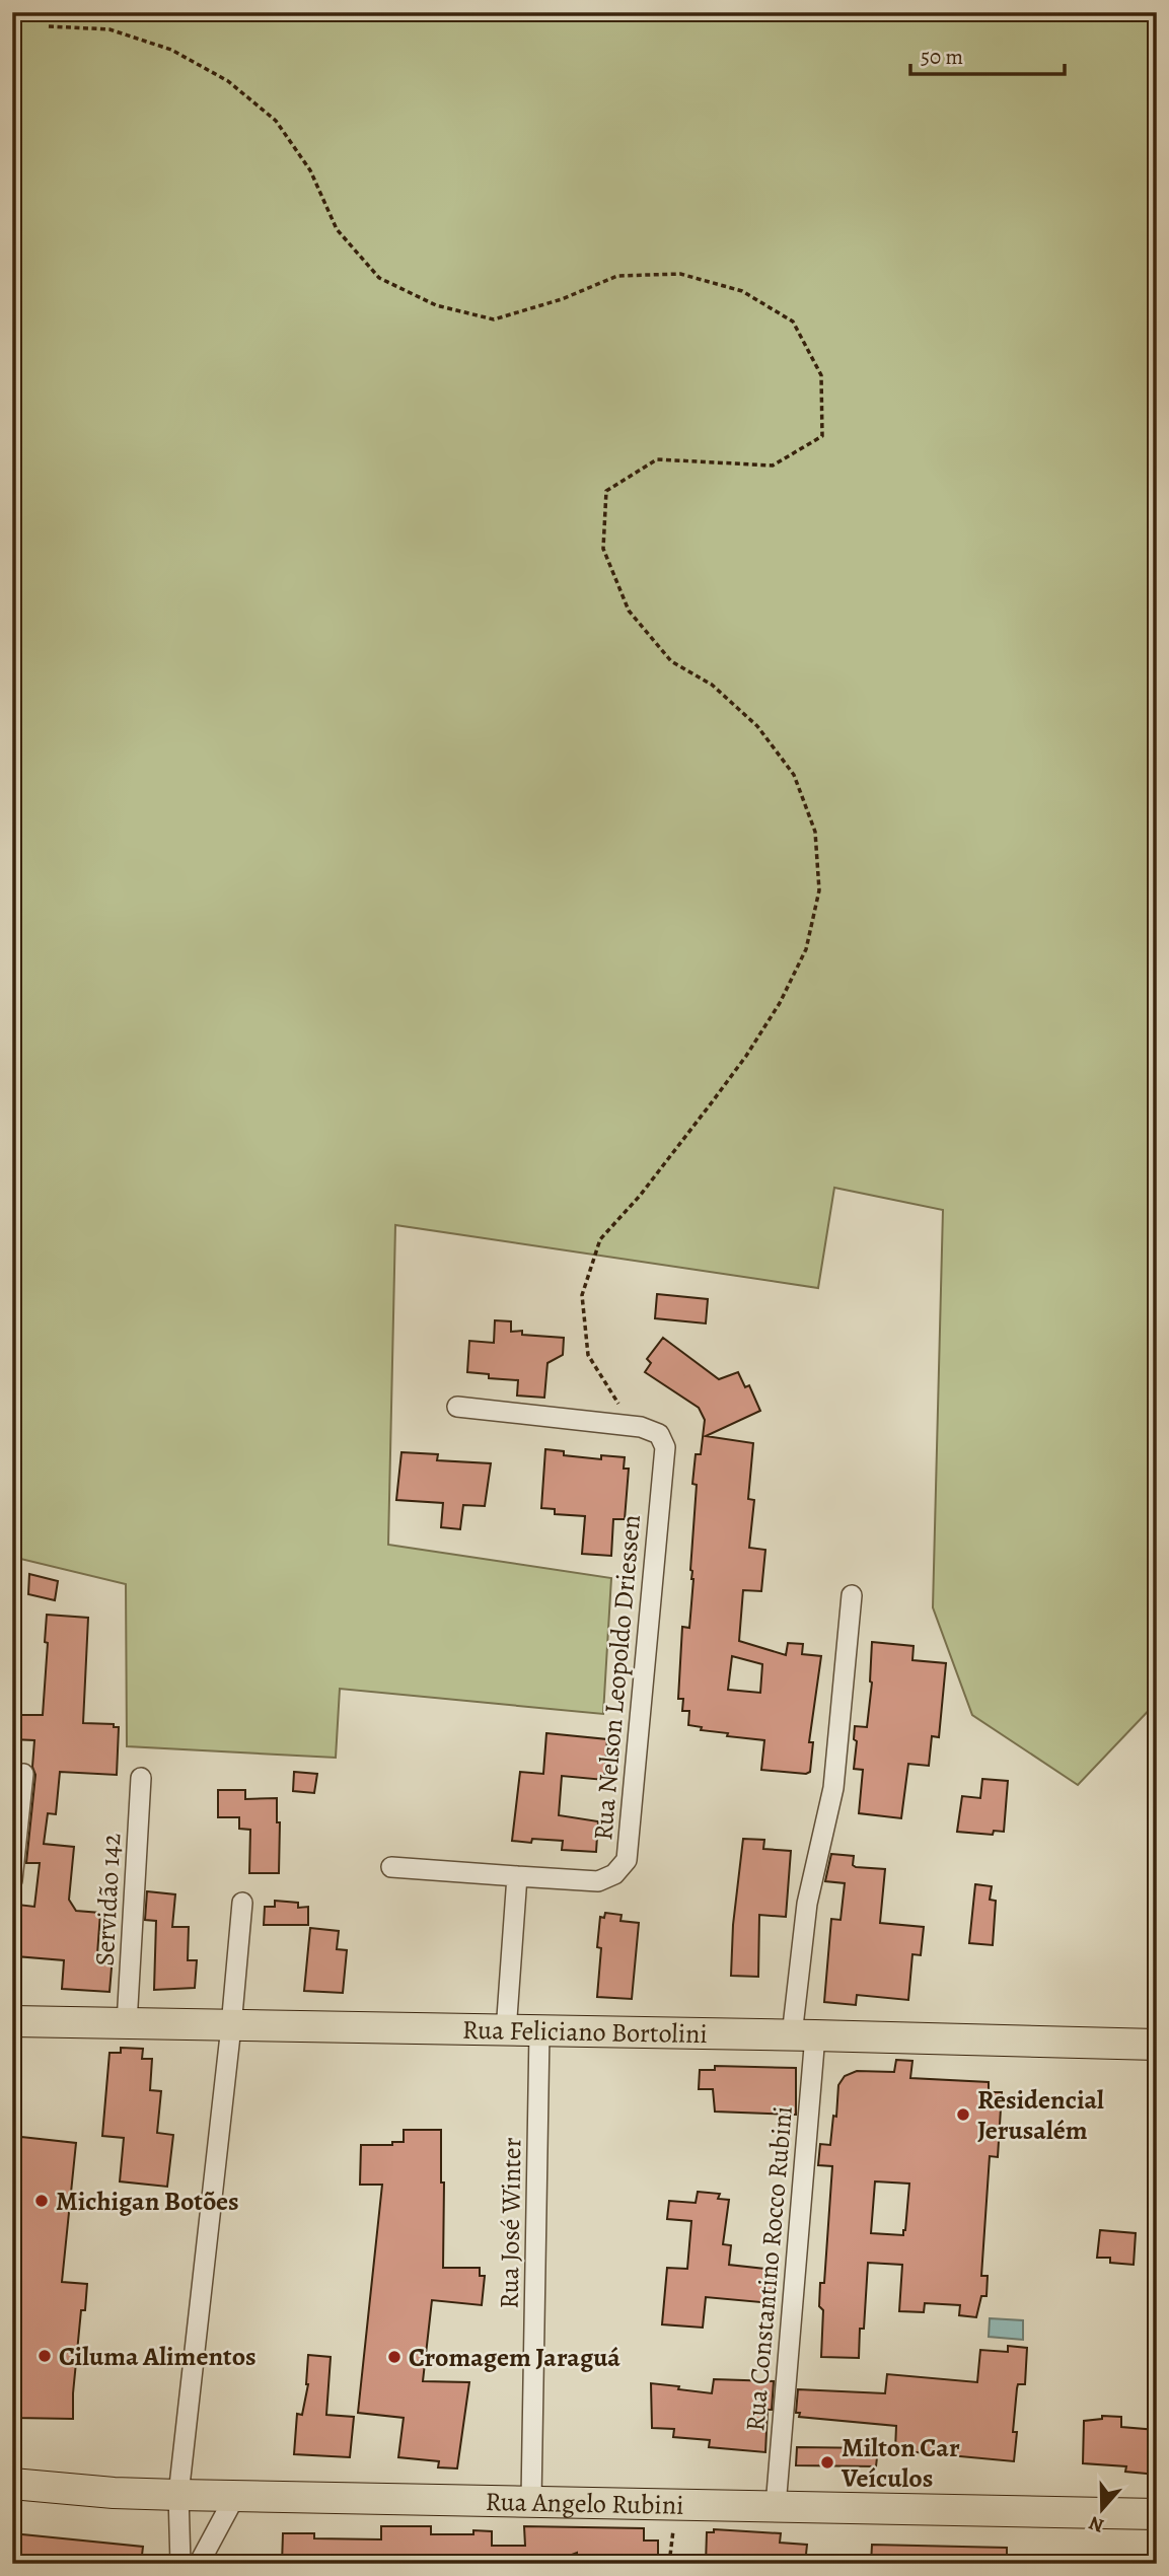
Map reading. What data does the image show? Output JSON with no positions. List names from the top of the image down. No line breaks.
{"streets":{"main road":["Rua Feliciano Bortolini","Rua Angelo Rubini"],"street":["Rua Nelson Leopoldo Driessen","Servidão 142","Rua José Winter","Rua Constantino Rocco Rubini"]},"crossings":[["Servidão 142","Rua Feliciano Bortolini"],["Rua Feliciano Bortolini","Rua José Winter"],["Rua Feliciano Bortolini","Rua Constantino Rocco Rubini"],["Rua José Winter","Rua Angelo Rubini"],["Rua Constantino Rocco Rubini","Rua Angelo Rubini"]],"places":["Residencial Jerusalém","Michigan Botões","Ciluma Alimentos","Cromagem Jaraguá","Milton Car Veículos"],"scale_bar":"50 m","north":"bottom"}
